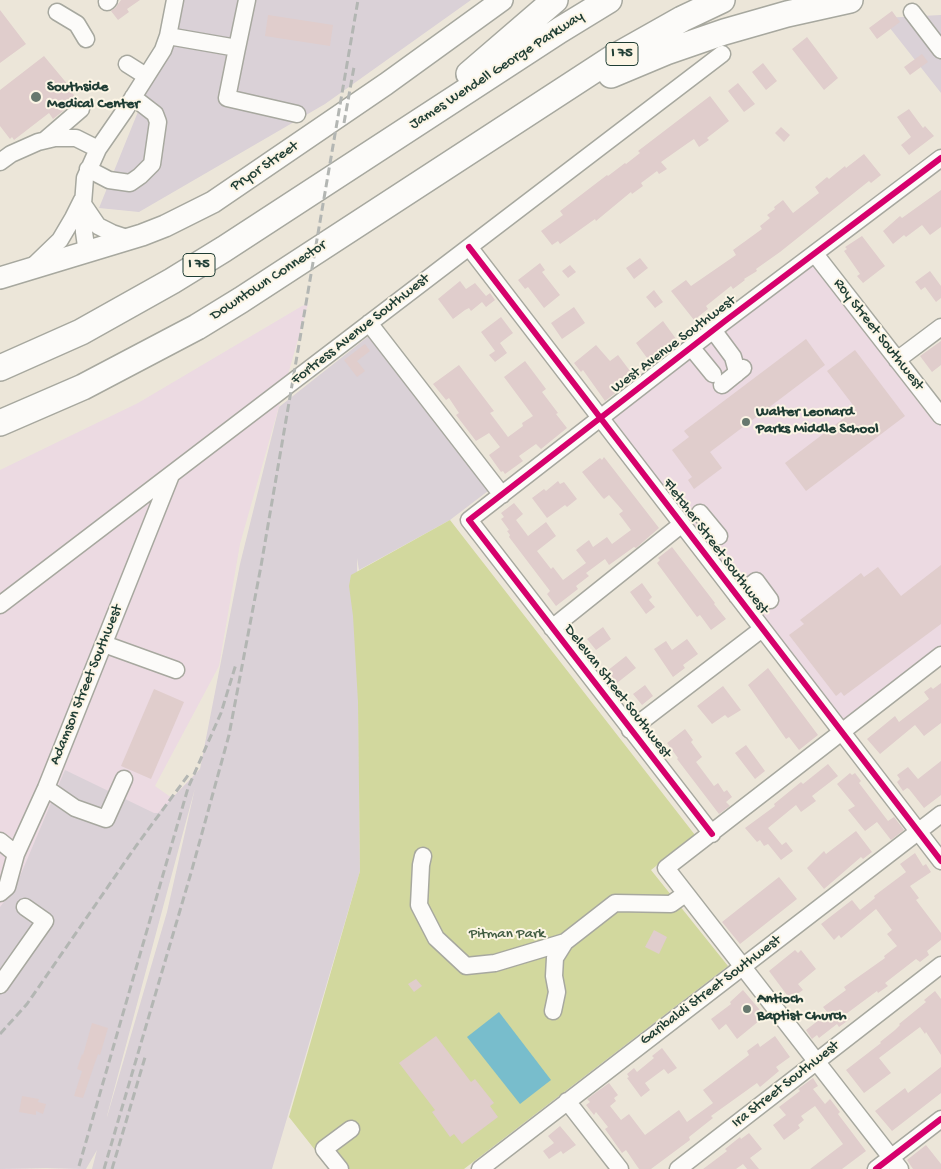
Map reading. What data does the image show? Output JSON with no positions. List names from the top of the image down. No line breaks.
{"streets":{"highway":["I 75","James Wendell George Parkway","Downtown Connector"],"main road":["Pryor Street"],"street":["Fortress Avenue Southwest","Roy Street Southwest","West Avenue Southwest","Fletcher Street Southwest","Adamson Street Southwest","Delevan Street Southwest","Garibaldi Street Southwest","Ira Street Southwest"]},"crossings":[["I 75","James Wendell George Parkway"],["I 75","Downtown Connector"],["Fortress Avenue Southwest","Fletcher Street Southwest"],["Fortress Avenue Southwest","Adamson Street Southwest"],["Roy Street Southwest","West Avenue Southwest"],["West Avenue Southwest","Fletcher Street Southwest"],["West Avenue Southwest","Delevan Street Southwest"],["Fletcher Street Southwest","Garibaldi Street Southwest"]],"parks":["Pitman Park"],"places":["Southside Medical Center","Walter Leonard Parks Middle School","Antioch Baptist Church"]}
